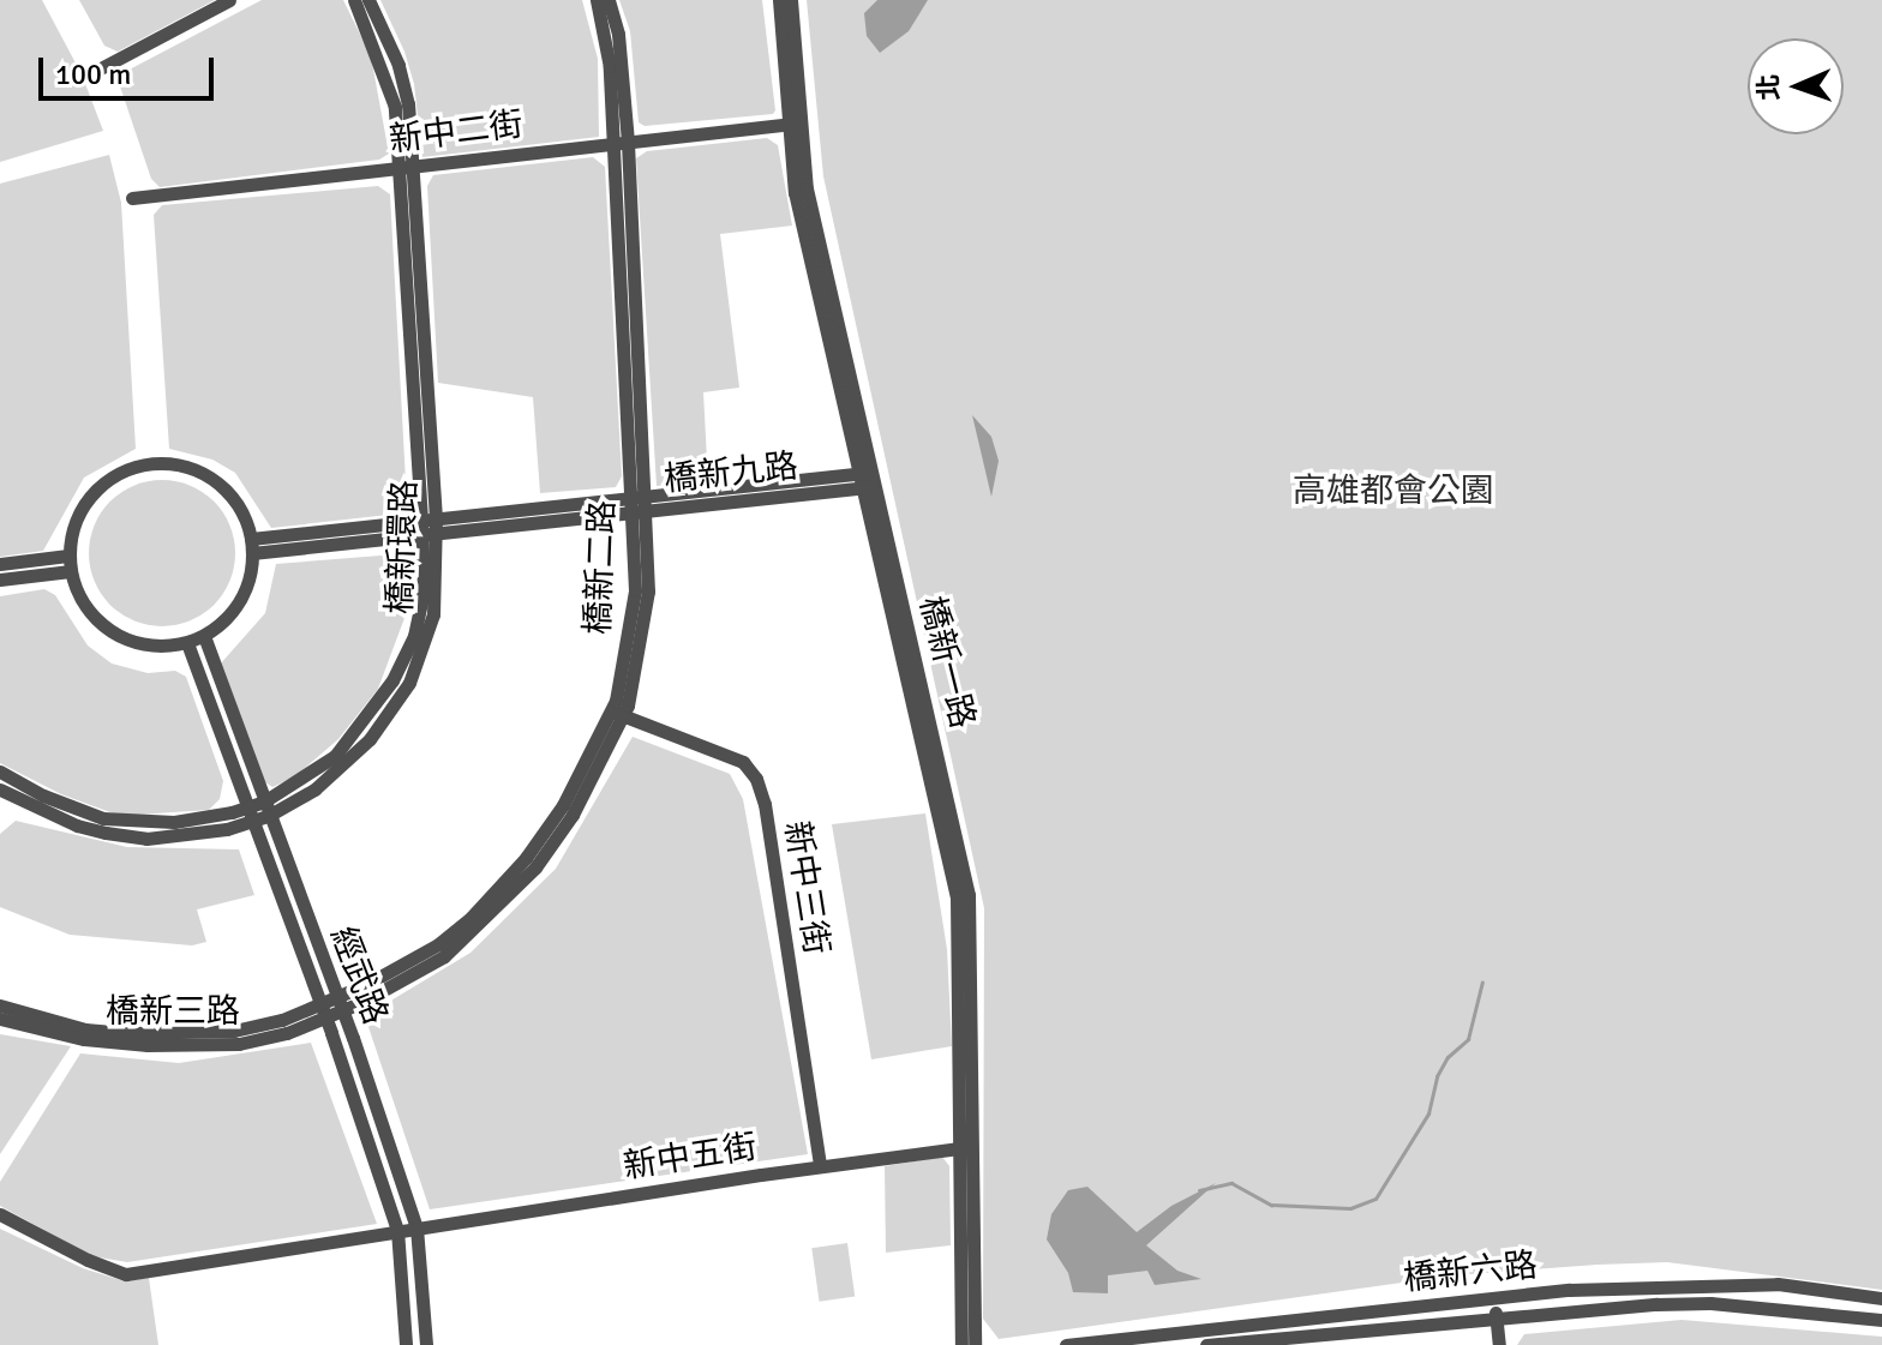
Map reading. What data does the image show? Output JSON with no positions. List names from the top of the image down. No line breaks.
{"streets":{"street":["新中二街","橋新九路","橋新環路","橋新二路","橋新一路","新中三街","經武路","橋新三路","新中五街","橋新六路"]},"crossings":[["新中二街","橋新環路"],["新中二街","橋新二路"],["新中二街","橋新一路"],["橋新九路","橋新環路"],["橋新九路","橋新二路"],["橋新九路","橋新一路"],["橋新九路","經武路"],["橋新環路","經武路"],["橋新二路","新中三街"],["橋新二路","經武路"],["橋新二路","橋新三路"],["橋新一路","新中五街"],["新中三街","新中五街"],["經武路","橋新三路"],["經武路","新中五街"]],"parks":["高雄都會公園"],"scale_bar":"100 m","north":"left"}
